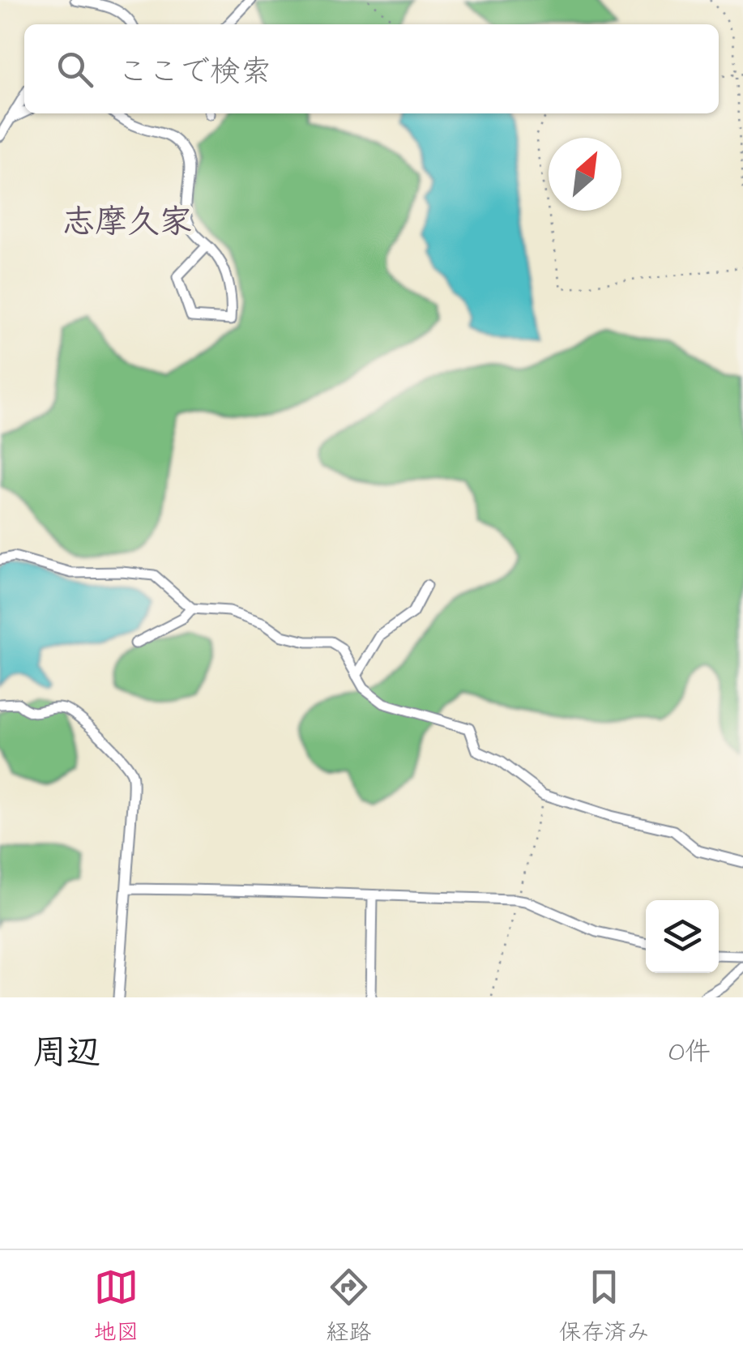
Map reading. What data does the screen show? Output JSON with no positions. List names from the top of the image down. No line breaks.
{"districts":["志摩久家"],"north":"top right","page":{"search":"ここで検索","heading":["周辺","0件"],"nav":["地図","経路","保存済み"]}}
